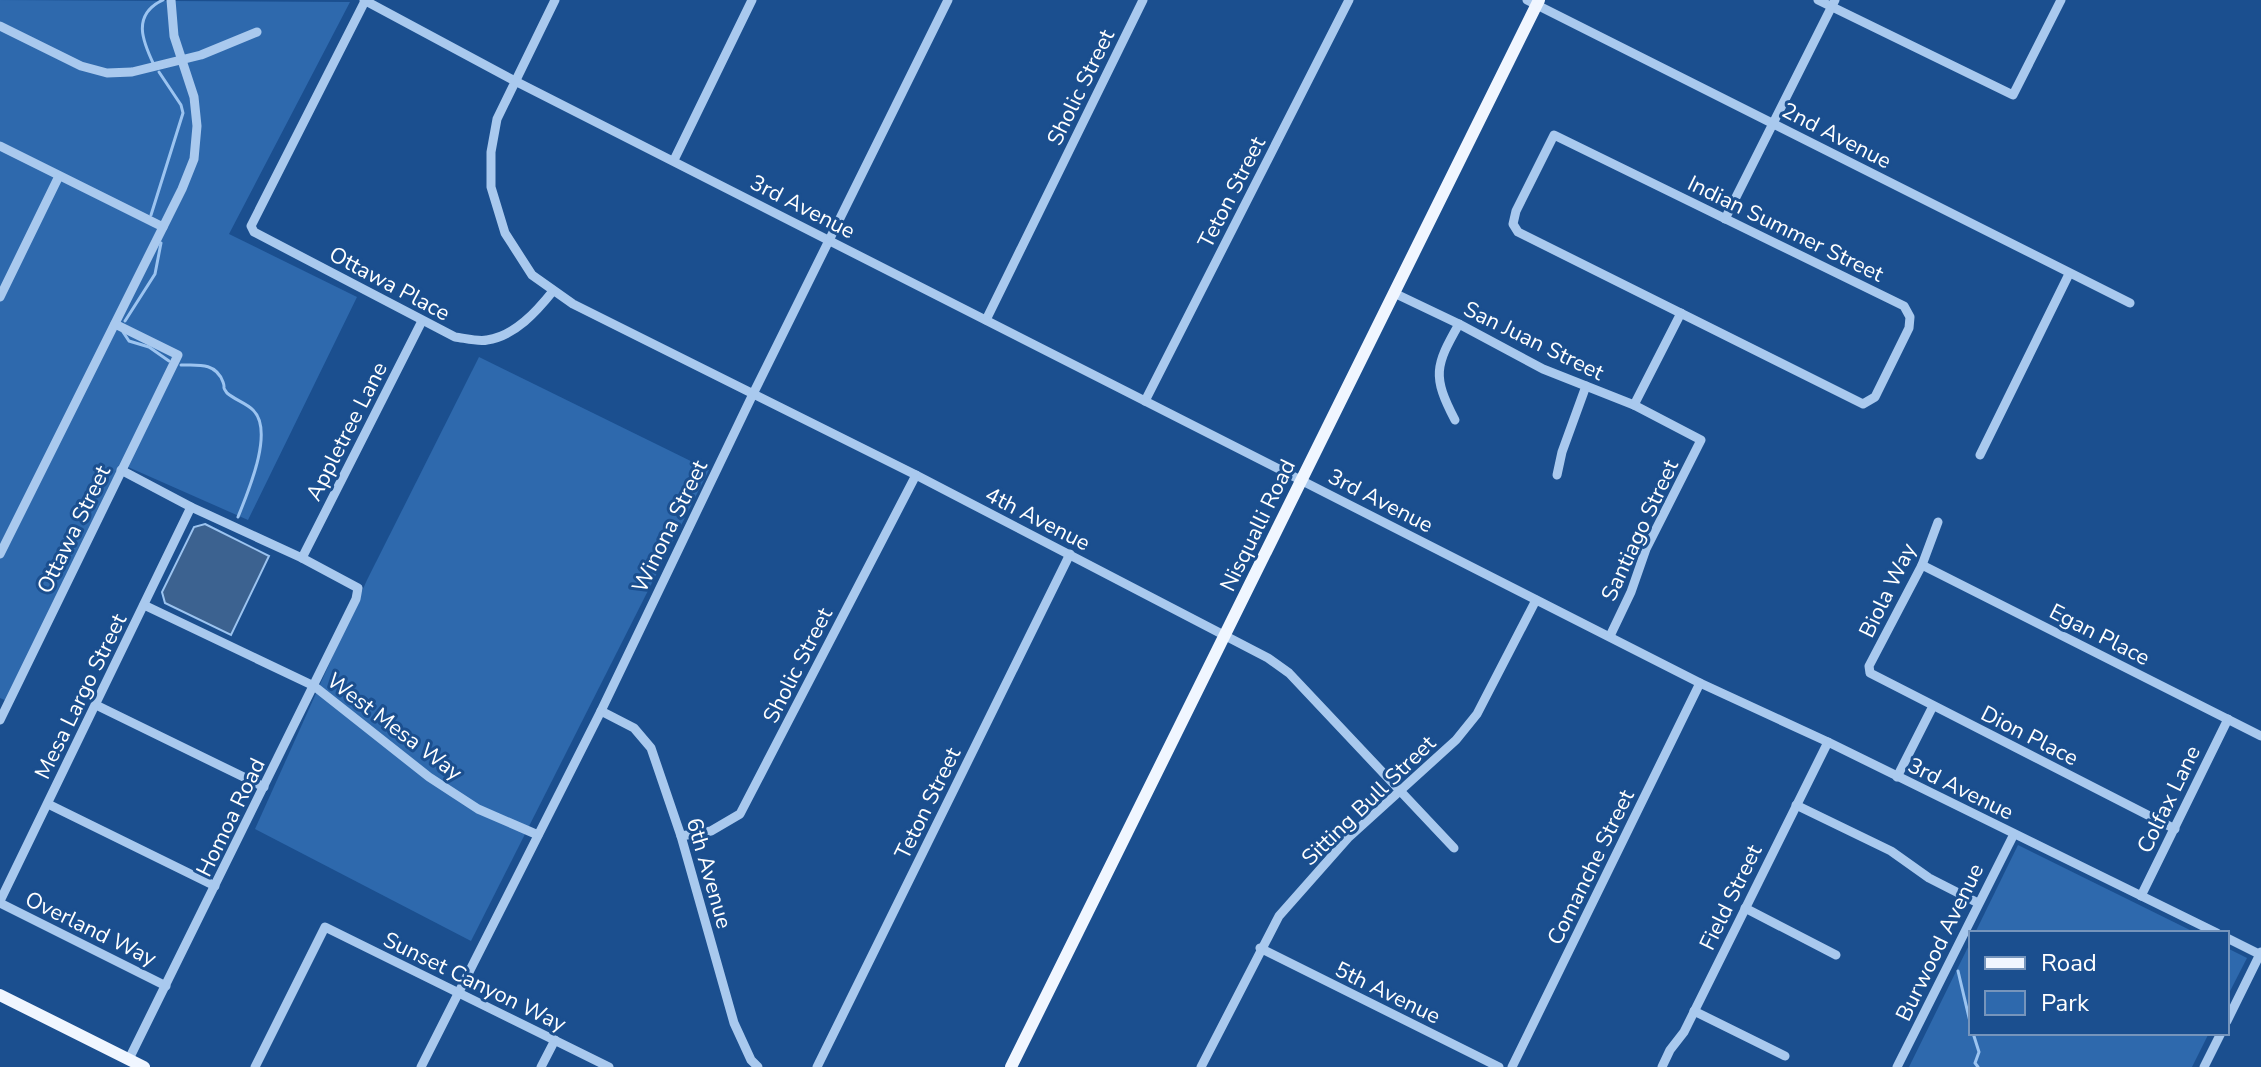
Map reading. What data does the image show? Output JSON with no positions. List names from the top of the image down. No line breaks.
{"streets":{"main road":["Nisqualli Road"],"street":["Sholic Street","2nd Avenue","Teton Street","3rd Avenue","Indian Summer Street","Ottawa Place","San Juan Street","Appletree Lane","4th Avenue","Winona Street","Ottawa Street","Santiago Street","Biola Way","Egan Place","Mesa Largo Street","West Mesa Way","Dion Place","Colfax Lane","Sitting Bull Street","Homoa Road","Comanche Street","6th Avenue","Field Street","Overland Way","Burwood Avenue","Sunset Canyon Way","5th Avenue"]},"crossings":[["Sholic Street","3rd Avenue"],["Sholic Street","4th Avenue"],["Sholic Street","6th Avenue"],["2nd Avenue","Nisqualli Road"],["Teton Street","3rd Avenue"],["Teton Street","4th Avenue"],["3rd Avenue","Ottawa Place"],["3rd Avenue","4th Avenue"],["3rd Avenue","Nisqualli Road"],["3rd Avenue","Winona Street"],["3rd Avenue","Santiago Street"],["3rd Avenue","Colfax Lane"],["3rd Avenue","Sitting Bull Street"],["3rd Avenue","Comanche Street"],["3rd Avenue","Field Street"],["3rd Avenue","Burwood Avenue"],["Ottawa Place","Appletree Lane"],["Ottawa Place","4th Avenue"],["San Juan Street","Nisqualli Road"],["San Juan Street","Santiago Street"],["Appletree Lane","Homoa Road"],["4th Avenue","Nisqualli Road"],["4th Avenue","Winona Street"],["4th Avenue","Sitting Bull Street"],["Winona Street","West Mesa Way"],["Winona Street","6th Avenue"],["Winona Street","Sunset Canyon Way"],["Biola Way","Egan Place"],["Biola Way","Dion Place"],["Egan Place","Colfax Lane"],["Mesa Largo Street","West Mesa Way"],["Mesa Largo Street","Overland Way"],["West Mesa Way","Homoa Road"],["Dion Place","Colfax Lane"],["Sitting Bull Street","5th Avenue"],["Homoa Road","Overland Way"]],"legend":["Road","Park"]}
